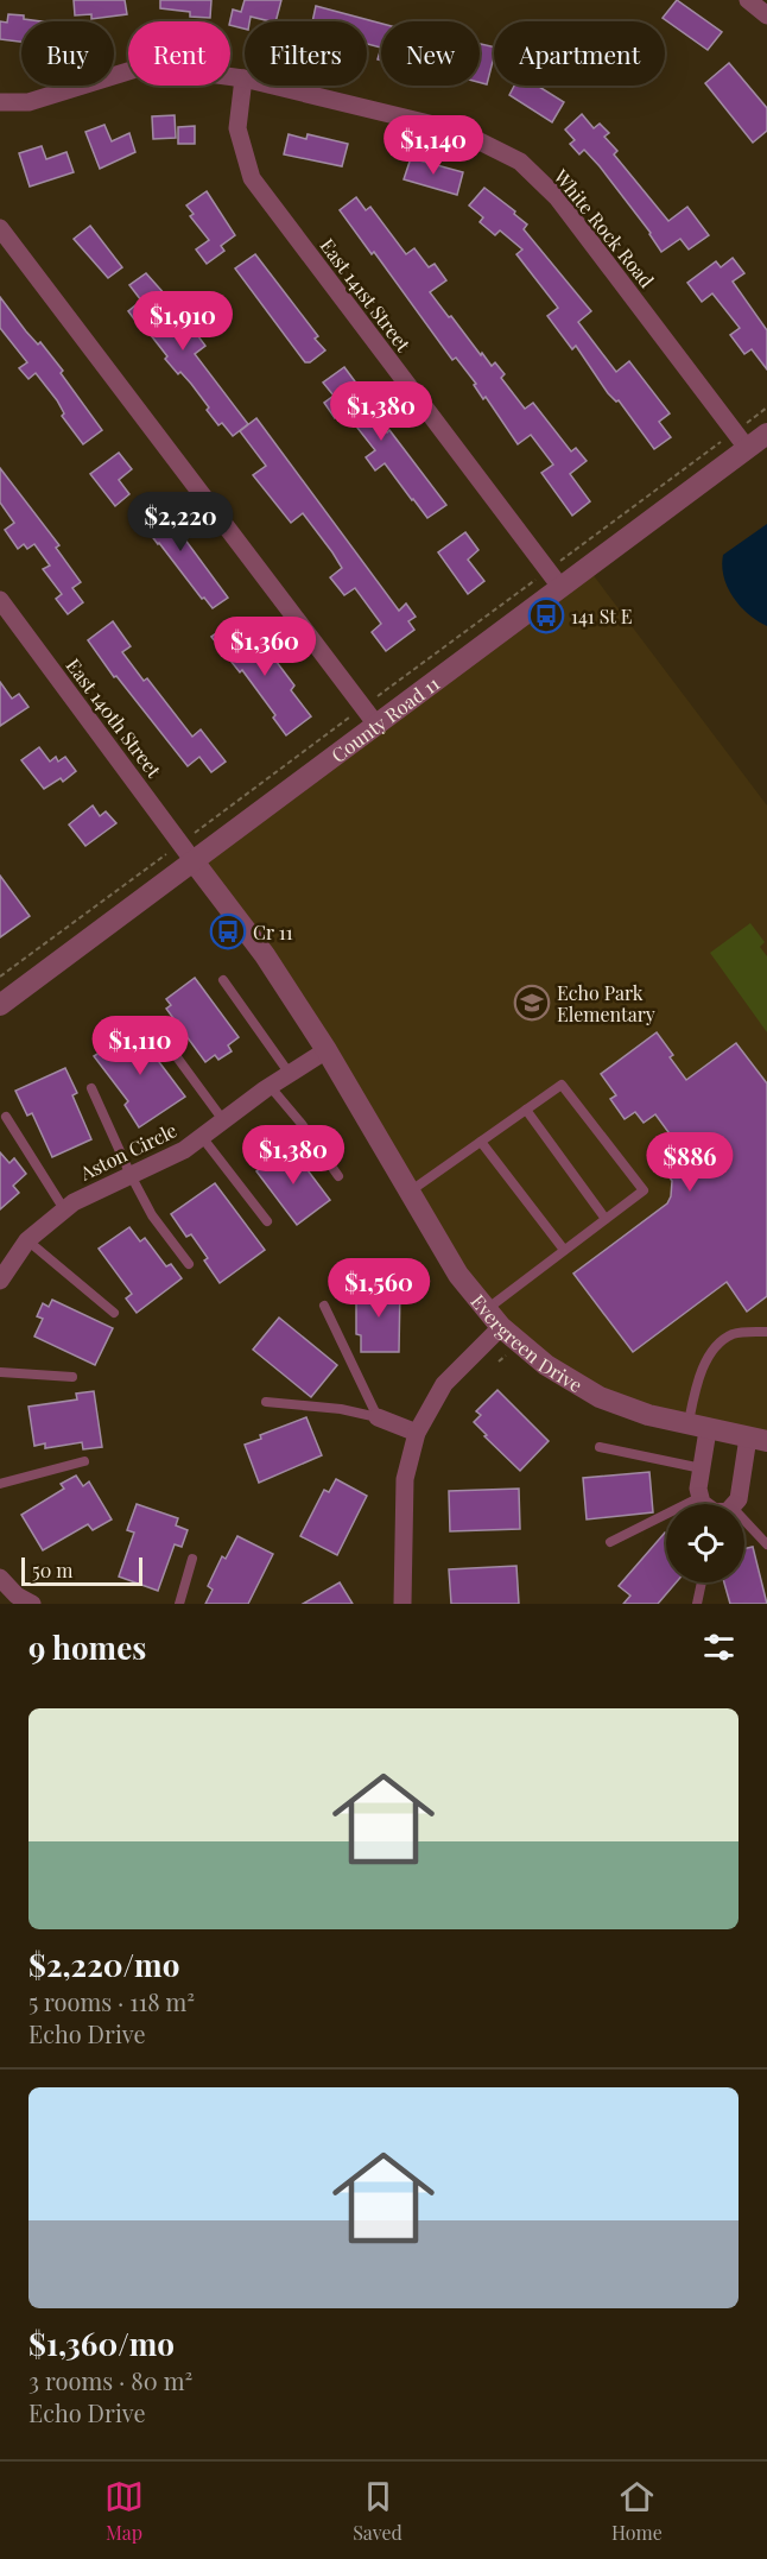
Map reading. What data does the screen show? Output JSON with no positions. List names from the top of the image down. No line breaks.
{"streets":{"street":["White Rock Road","East 141st Street","East 140th Street","County Road 11","Aston Circle","Evergreen Drive"]},"crossings":[["White Rock Road","East 141st Street"],["White Rock Road","County Road 11"],["East 141st Street","County Road 11"],["East 140th Street","County Road 11"],["East 140th Street","Evergreen Drive"],["County Road 11","Evergreen Drive"],["Aston Circle","Evergreen Drive"]],"places":{"bus stop":["141 St E","Cr 11"],"school or university":["Echo Park Elementary"]},"scale_bar":"50 m","page":{"chip":["Buy","Rent","Filters","New","Apartment"],"price":["$1,140","$1,910","$1,380","$2,220","$1,360","$1,110","$1,380","$886","$1,560"],"scale":"50 m","heading":"9 homes","list":[{"name":"$2,220/mo","note":"5 rooms · 118 m² · Echo Drive"},{"name":"$1,360/mo","note":"3 rooms · 80 m² · Echo Drive"}],"tabs":["Map","Saved","Home"]}}
